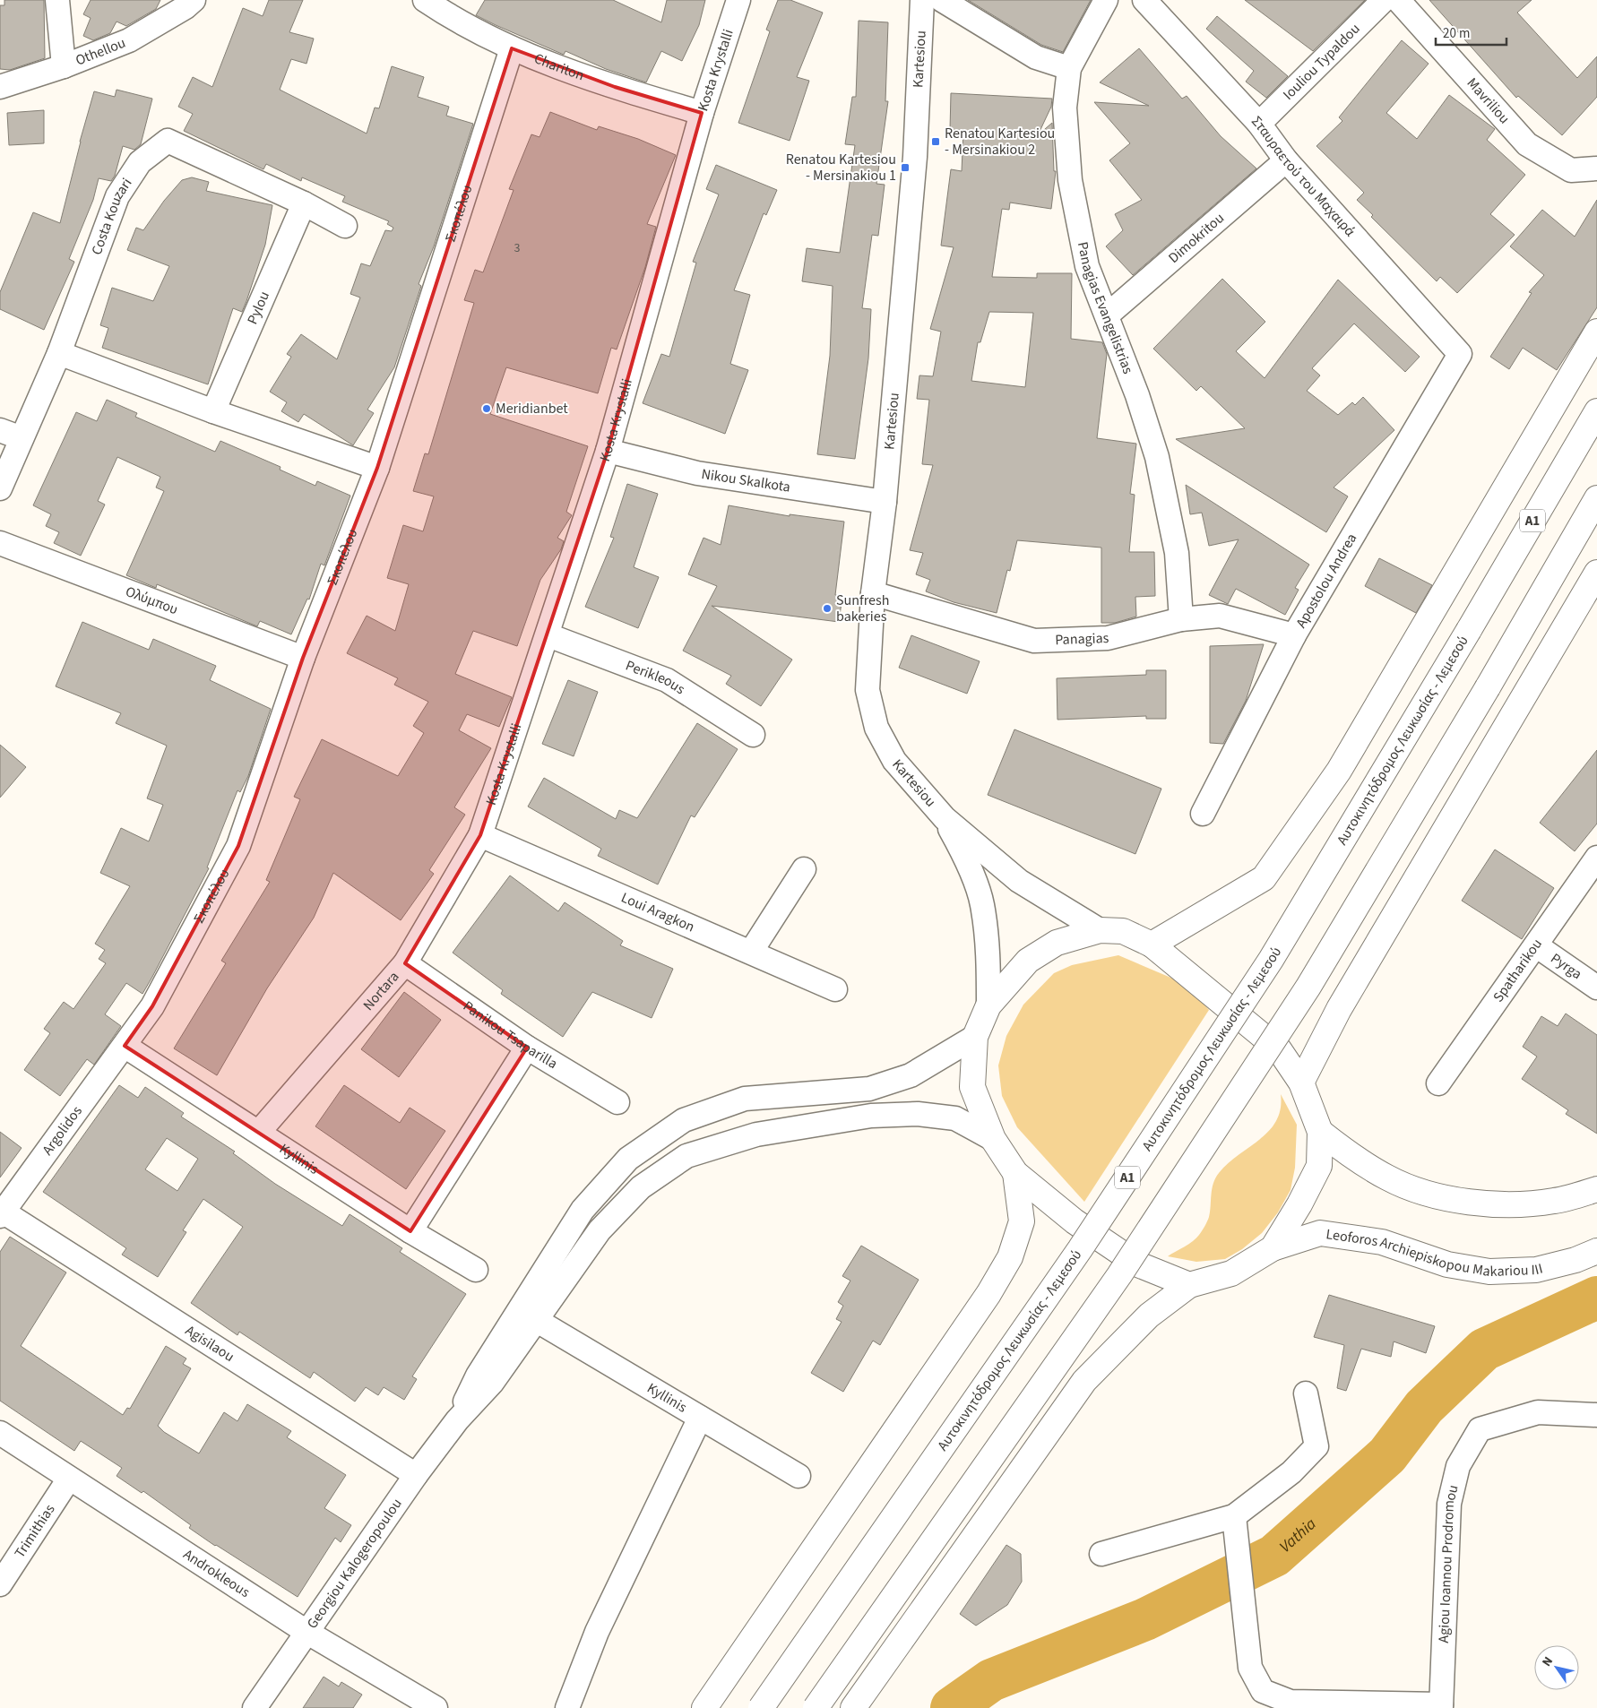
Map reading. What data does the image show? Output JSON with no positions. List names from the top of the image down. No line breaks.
{"streets":{"main road":["A1","Αυτοκινητόδρομος Λευκωσίας - Λεμεσού","Leoforos Archiepiskopou Makariou III"],"street":["Othellou","Kartesiou","Iouliou Typaldou","Chariton","Kosta Krystalli","Mavriliou","Σταυραετού του Μαχαιρά","Σκοπέλου","Costa Kouzari","Dimokritou","Pylou","Panagias Evangelistrias","Nikou Skalkota","Apostolou Andrea","Ολύμπου","Panagias","Perikleous","Loui Aragkon","Pyrga","Spatharikou","Nortara","Panikou Tsaparilla","Argolidos","Kyllinis","Agisilaou","Trimithias","Georgiou Kalogeropoulou","Agiou Ioannou Prodromou","Androkleous"]},"crossings":[["Kartesiou","Nikou Skalkota"],["Kartesiou","Panagias"],["Iouliou Typaldou","Σταυραετού του Μαχαιρά"],["Chariton","Kosta Krystalli"],["Chariton","Σκοπέλου"],["Kosta Krystalli","Nikou Skalkota"],["Kosta Krystalli","Perikleous"],["Kosta Krystalli","Loui Aragkon"],["Kosta Krystalli","Nortara"],["Σταυραετού του Μαχαιρά","Dimokritou"],["Σταυραετού του Μαχαιρά","Apostolou Andrea"],["Σκοπέλου","Ολύμπου"],["Σκοπέλου","Argolidos"],["Σκοπέλου","Kyllinis"],["Costa Kouzari","Pylou"],["Dimokritou","Panagias Evangelistrias"],["Panagias Evangelistrias","Panagias"],["Apostolou Andrea","Panagias"],["Loui Aragkon","Nortara"],["Pyrga","Spatharikou"],["Nortara","Panikou Tsaparilla"],["Nortara","Kyllinis"],["Argolidos","Kyllinis"],["Argolidos","Agisilaou"],["Agisilaou","Georgiou Kalogeropoulou"],["Trimithias","Androkleous"],["Georgiou Kalogeropoulou","Androkleous"]],"water":["Vathia"],"places":{"transit":["Renatou Kartesiou - Mersinakiou 2","Renatou Kartesiou - Mersinakiou 1"],"other":["Meridianbet","Sunfresh bakeries"]},"house_numbers":["3"],"scale_bar":"20 m","north":"top left"}
